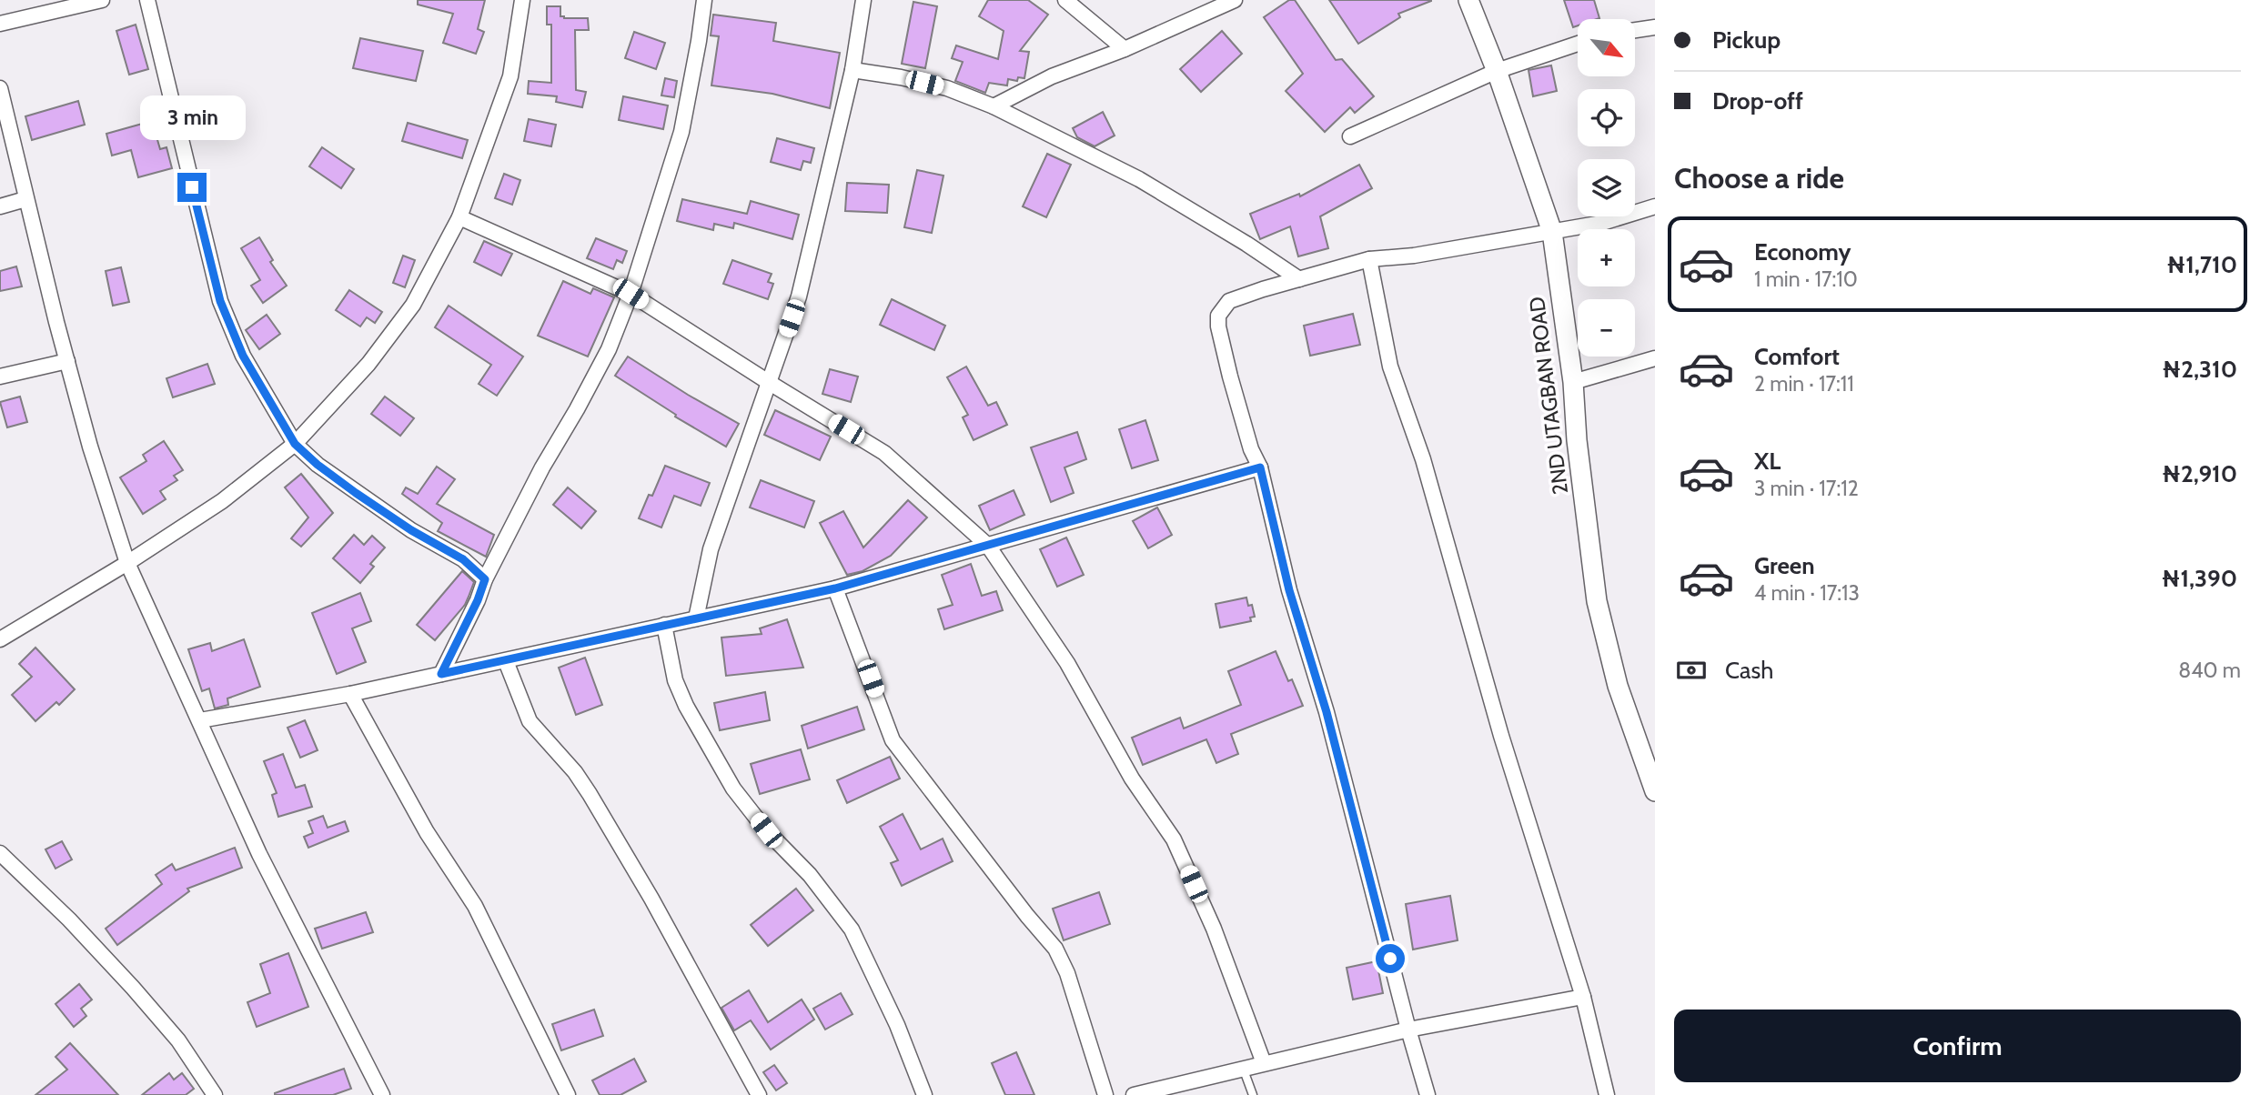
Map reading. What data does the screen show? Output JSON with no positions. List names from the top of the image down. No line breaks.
{"streets":{"street":["2ND UTAGBAN ROAD"]},"north":"bottom right","page":{"banner":["Pickup","Drop-off"],"map_buttons":["+","−"],"bubble":"3 min","heading":"Choose a ride","list":[{"name":"Economy","note":"1 min · 17:10","value":"₦1,710"},{"name":"Comfort","note":"2 min · 17:11","value":"₦2,310"},{"name":"XL","note":"3 min · 17:12","value":"₦2,910"},{"name":"Green","note":"4 min · 17:13","value":"₦1,390"}],"pay":["Cash","840 m"],"buttons":"Confirm"}}
